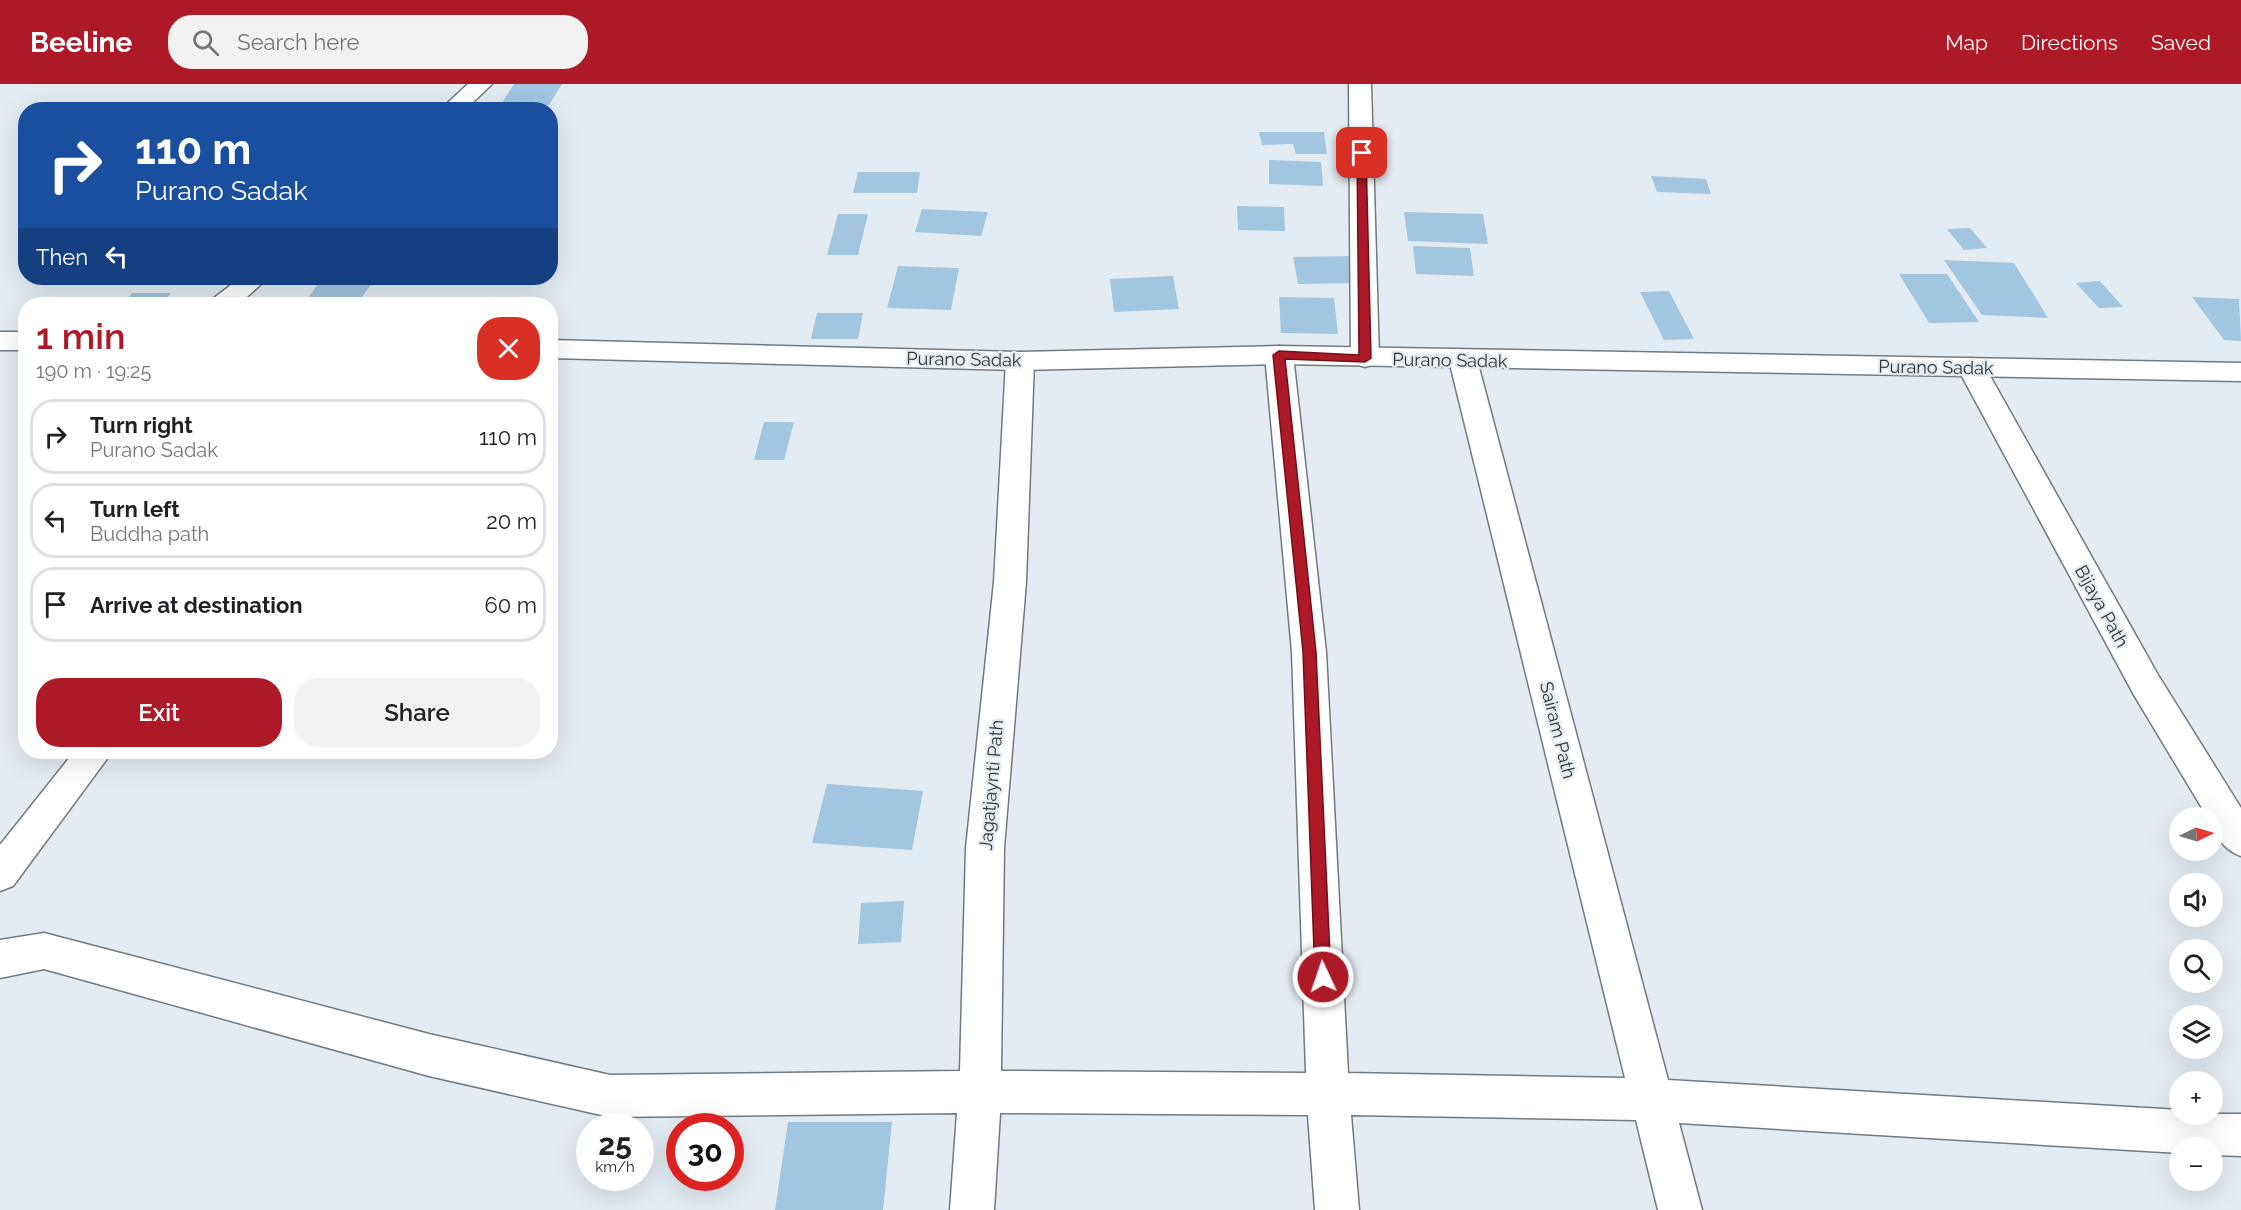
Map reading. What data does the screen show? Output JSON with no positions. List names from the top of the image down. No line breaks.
{"streets":{"street":["Purano Sadak","Bijaya Path","Sairam Path","Jagatjaynti Path"]},"crossings":[["Purano Sadak","Bijaya Path"],["Purano Sadak","Sairam Path"],["Purano Sadak","Jagatjaynti Path"]],"north":"right","page":{"header":"Beeline","search":"Search here","nav":["Map","Directions","Saved"],"turn":["110 m","Purano Sadak"],"then":"Then","heading":["1 min","190 m · 19:25"],"list":[{"name":"Turn right","note":"Purano Sadak","value":"110 m"},{"name":"Turn left","note":"Buddha path","value":"20 m"},{"name":"Arrive at destination","value":"60 m"}],"buttons":["Exit","Share"],"map_buttons":["+","−"],"speed":"25 km/h","limit":"30"}}
